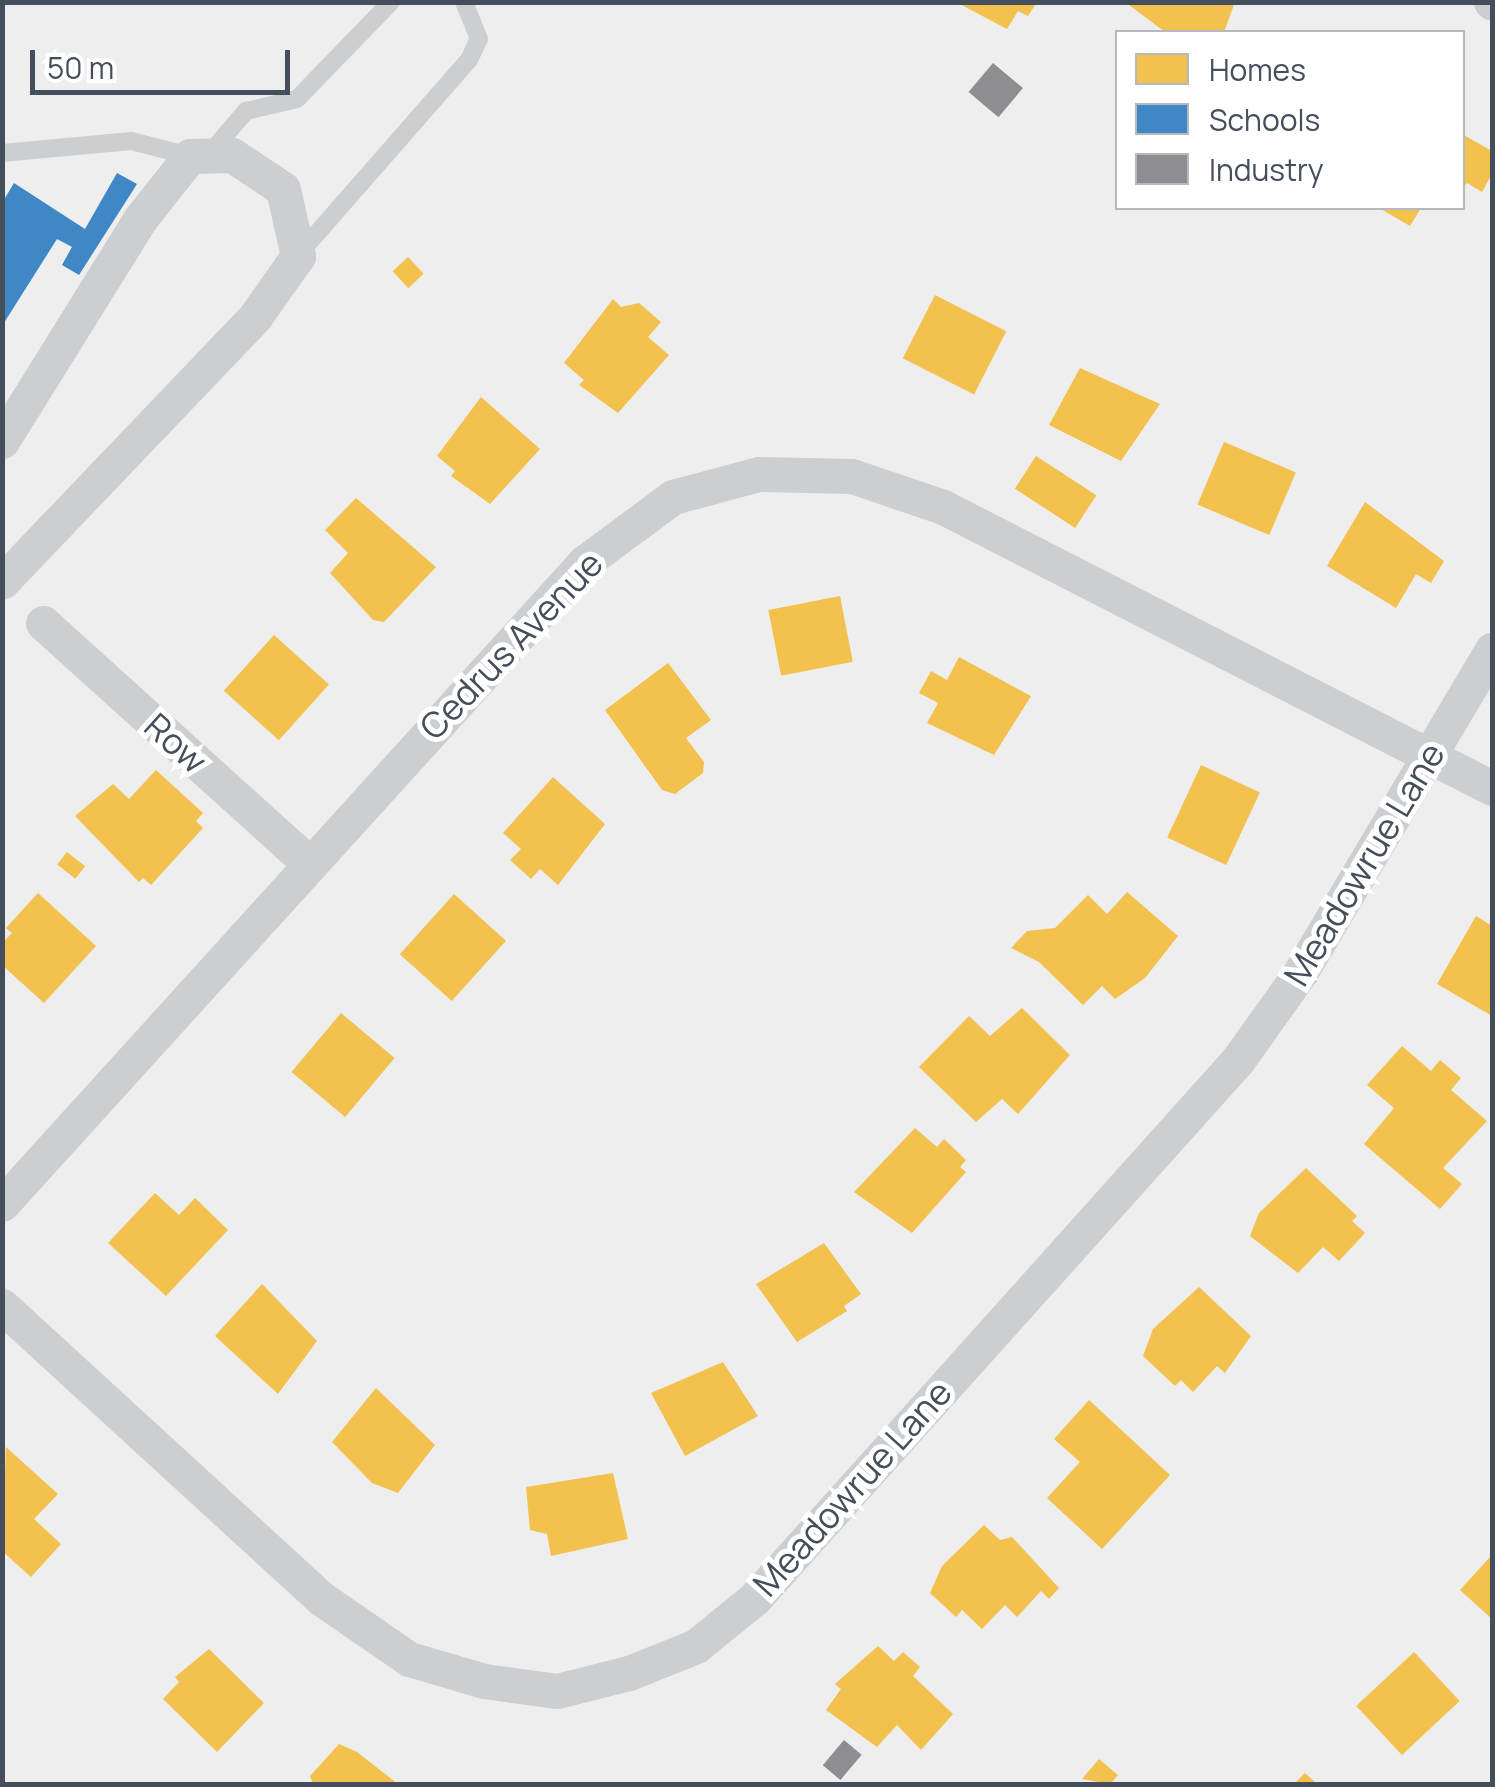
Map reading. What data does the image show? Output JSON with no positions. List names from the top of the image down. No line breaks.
{"streets":{"street":["Cedrus Avenue","Row","Meadowrue Lane"]},"crossings":[["Cedrus Avenue","Row"],["Cedrus Avenue","Meadowrue Lane"]],"legend":["Homes","Schools","Industry"],"scale_bar":"50 m"}
